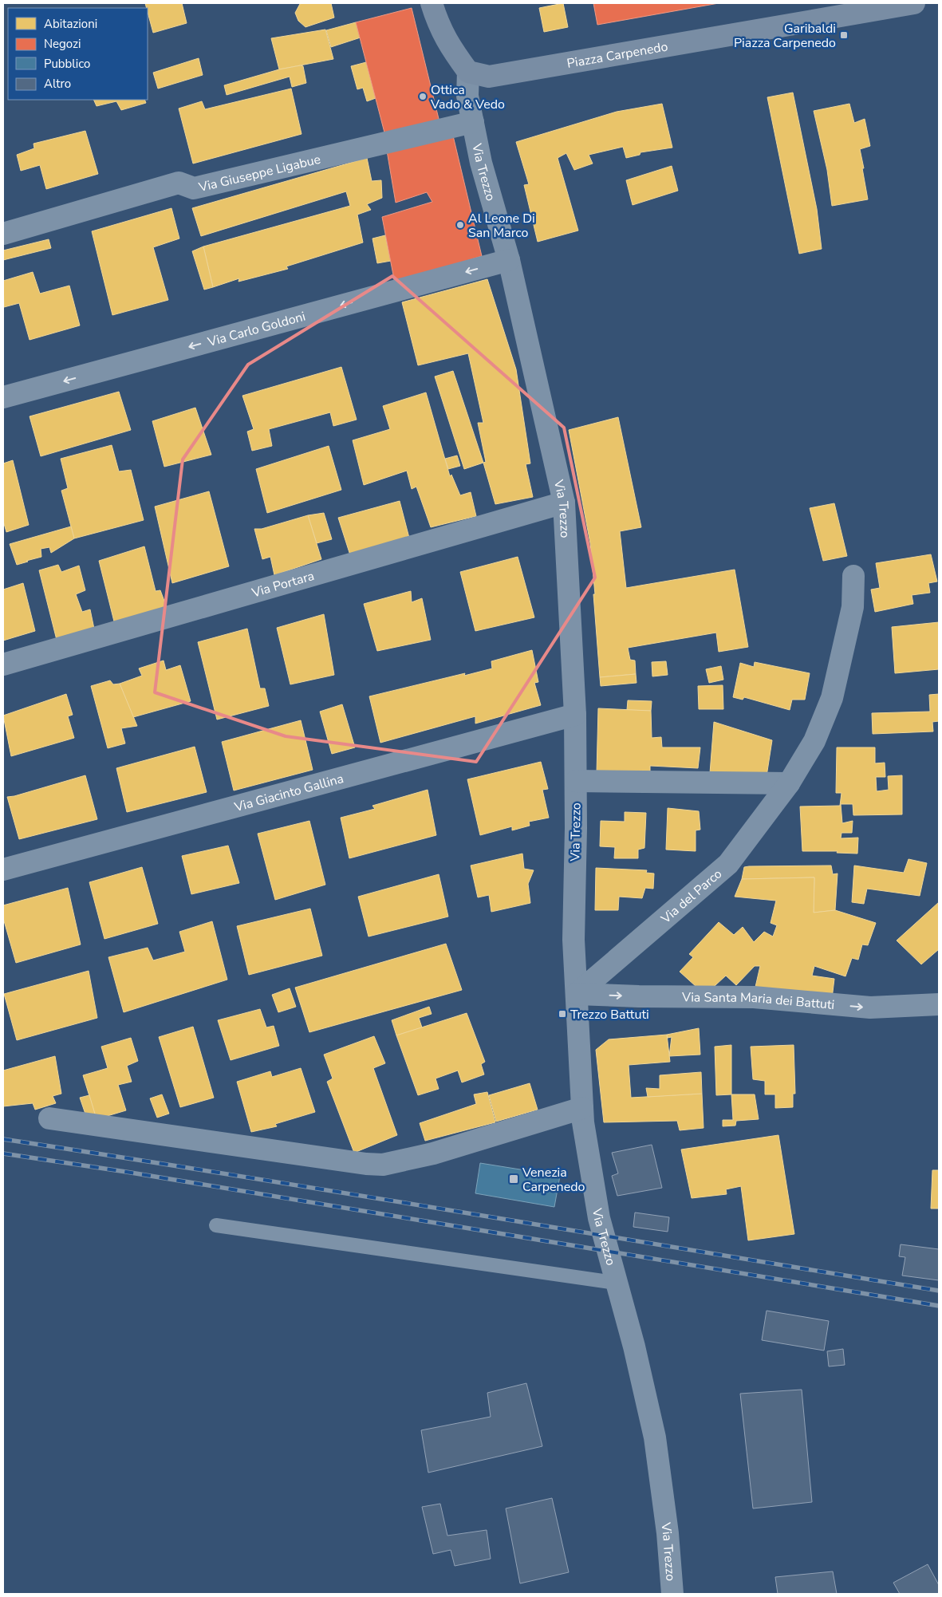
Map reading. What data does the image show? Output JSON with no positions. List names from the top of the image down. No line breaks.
{"streets":{"street":["Piazza Carpenedo","Via Trezzo","Via Giuseppe Ligabue","Via Carlo Goldoni","Via Portara","Via Giacinto Gallina","Via del Parco","Via Santa Maria dei Battuti"]},"crossings":[["Piazza Carpenedo","Via Trezzo"],["Via Trezzo","Via Giuseppe Ligabue"],["Via Trezzo","Via Carlo Goldoni"],["Via Trezzo","Via Portara"],["Via Trezzo","Via Giacinto Gallina"],["Via Trezzo","Via del Parco"],["Via Trezzo","Via Santa Maria dei Battuti"],["Via del Parco","Via Santa Maria dei Battuti"]],"one_way":["Via Carlo Goldoni","Via Santa Maria dei Battuti"],"places":{"transit":["Garibaldi Piazza Carpenedo","Trezzo Battuti","Venezia Carpenedo"],"other":["Ottica Vado & Vedo","Al Leone Di San Marco"]},"legend":["Abitazioni","Negozi","Pubblico","Altro"]}
